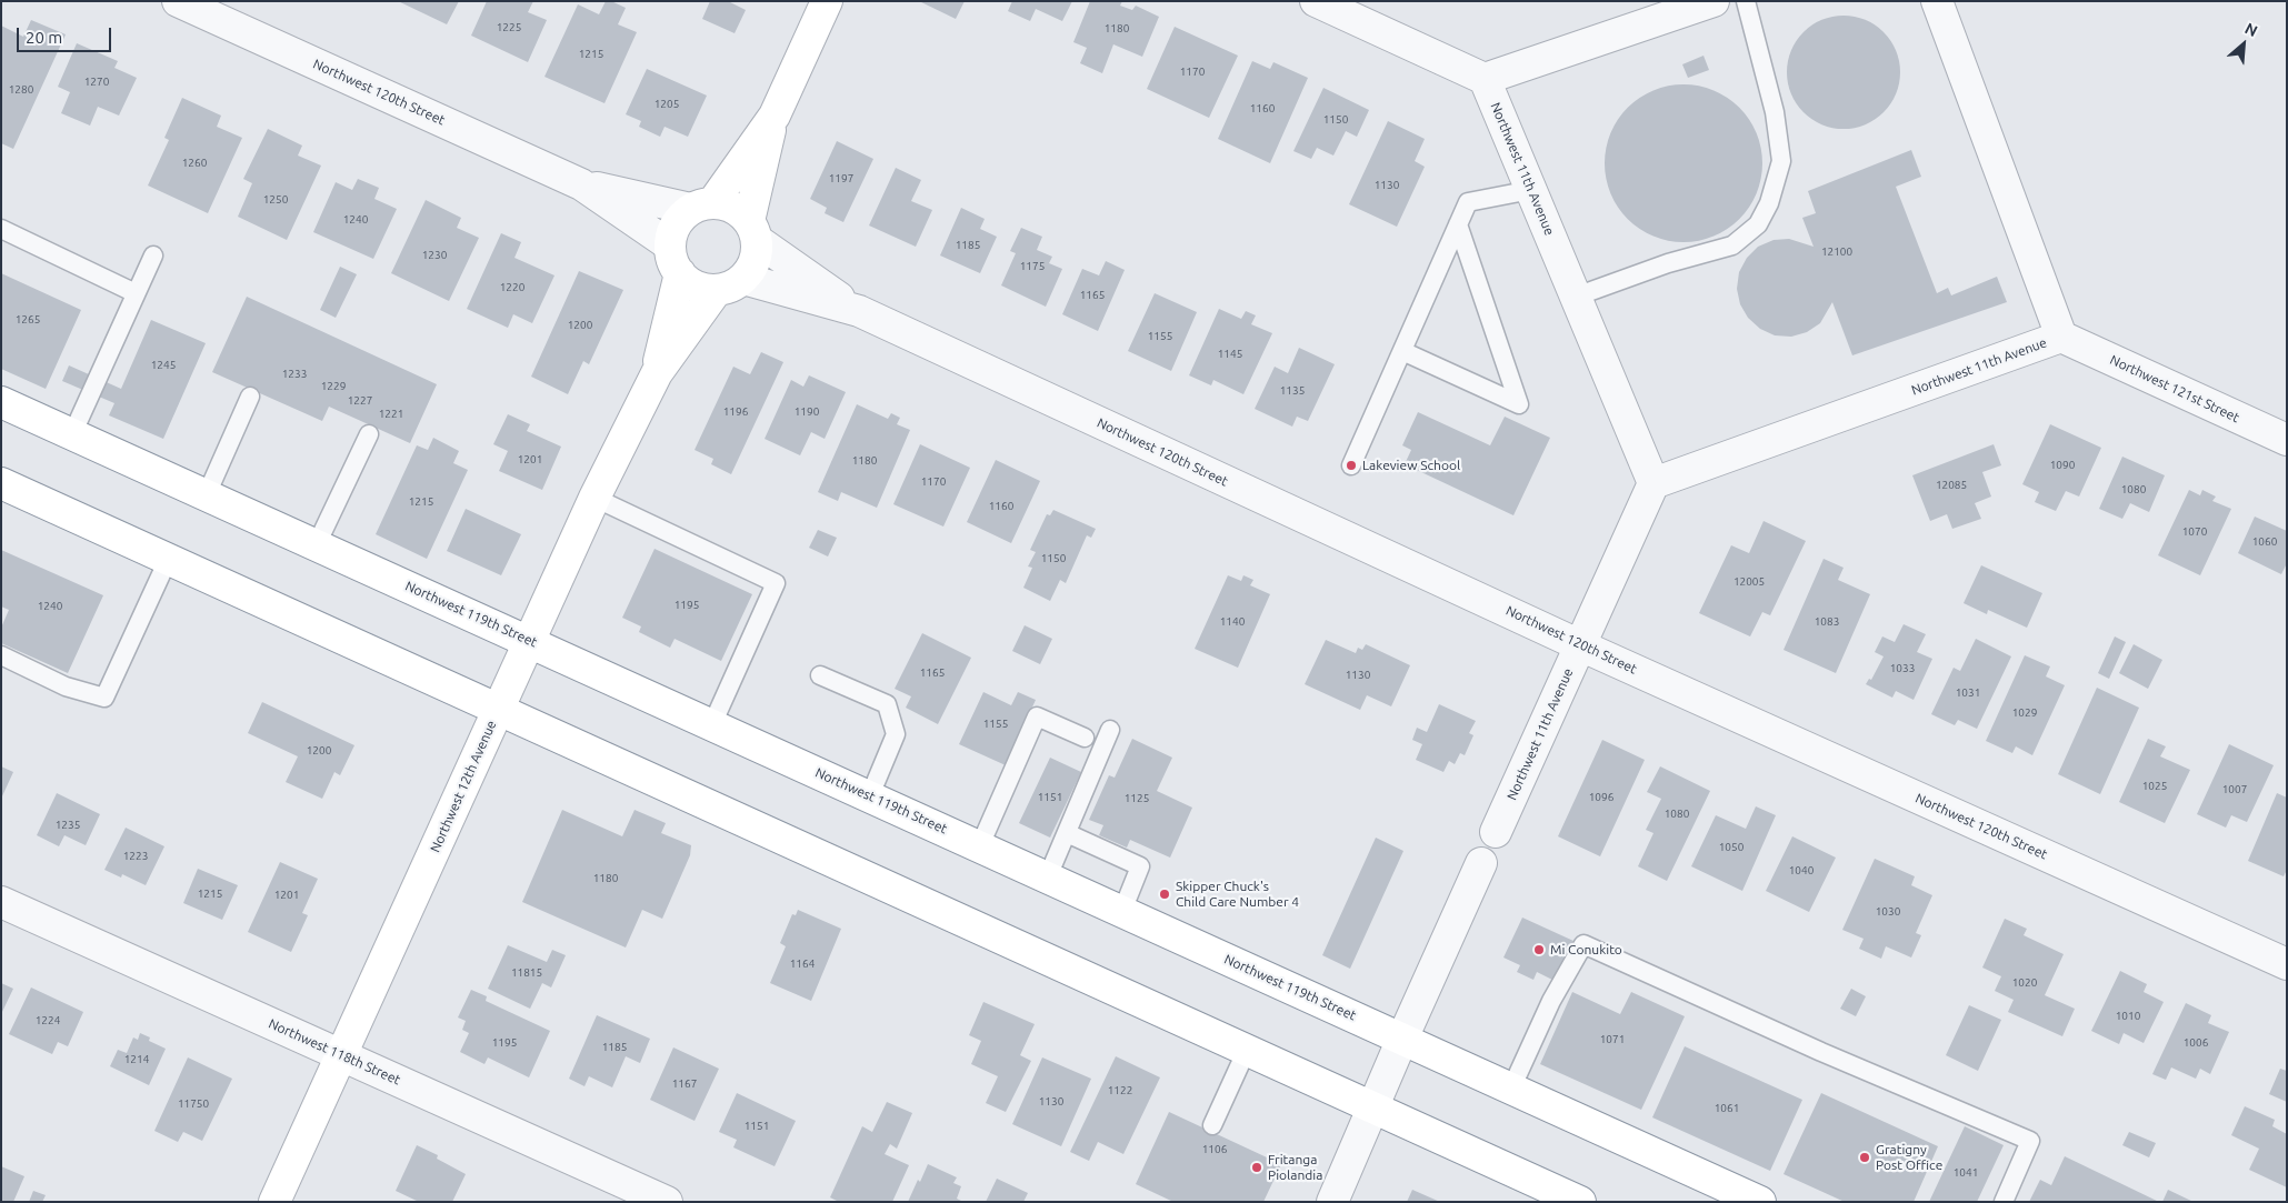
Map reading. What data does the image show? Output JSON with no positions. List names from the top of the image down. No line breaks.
{"streets":{"main road":["Northwest 119th Street","Northwest 12th Avenue"],"street":["Northwest 120th Street","Northwest 11th Avenue","Northwest 121st Street","Northwest 118th Street"]},"crossings":[["Northwest 120th Street","Northwest 11th Avenue"],["Northwest 120th Street","Northwest 12th Avenue"],["Northwest 11th Avenue","Northwest 121st Street"],["Northwest 119th Street","Northwest 12th Avenue"],["Northwest 12th Avenue","Northwest 118th Street"]],"places":["Lakeview School","Skipper Chuck's Child Care Number 4","Mi Conukito","Gratigny Post Office","Fritanga Piolandia"],"house_numbers":["1225","1180","1215","1170","1270","1280","1205","1160","1150","1260","1197","1130","1250","1240","1185","12100","1230","1175","1220","1165","1265","1200","1155","1145","1245","1233","1229","1135","1227","1196","1190","1221","1201","1180","1090","1170","12085","1080","1215","1160","1070","1060","1150","12005","1195","1240","1140","1083","1033","1165","1130","1031","1029","1155","1200","1025","1007","1151","1096","1125","1080","1235","1050","1223","1040","1180","1215","1201","1030","1164","11815","1020","1010","1224","1071","1195","1006","1185","1214","1167","1122","1130","11750","1061","1151","1106","1041"],"scale_bar":"20 m","north":"top right"}
